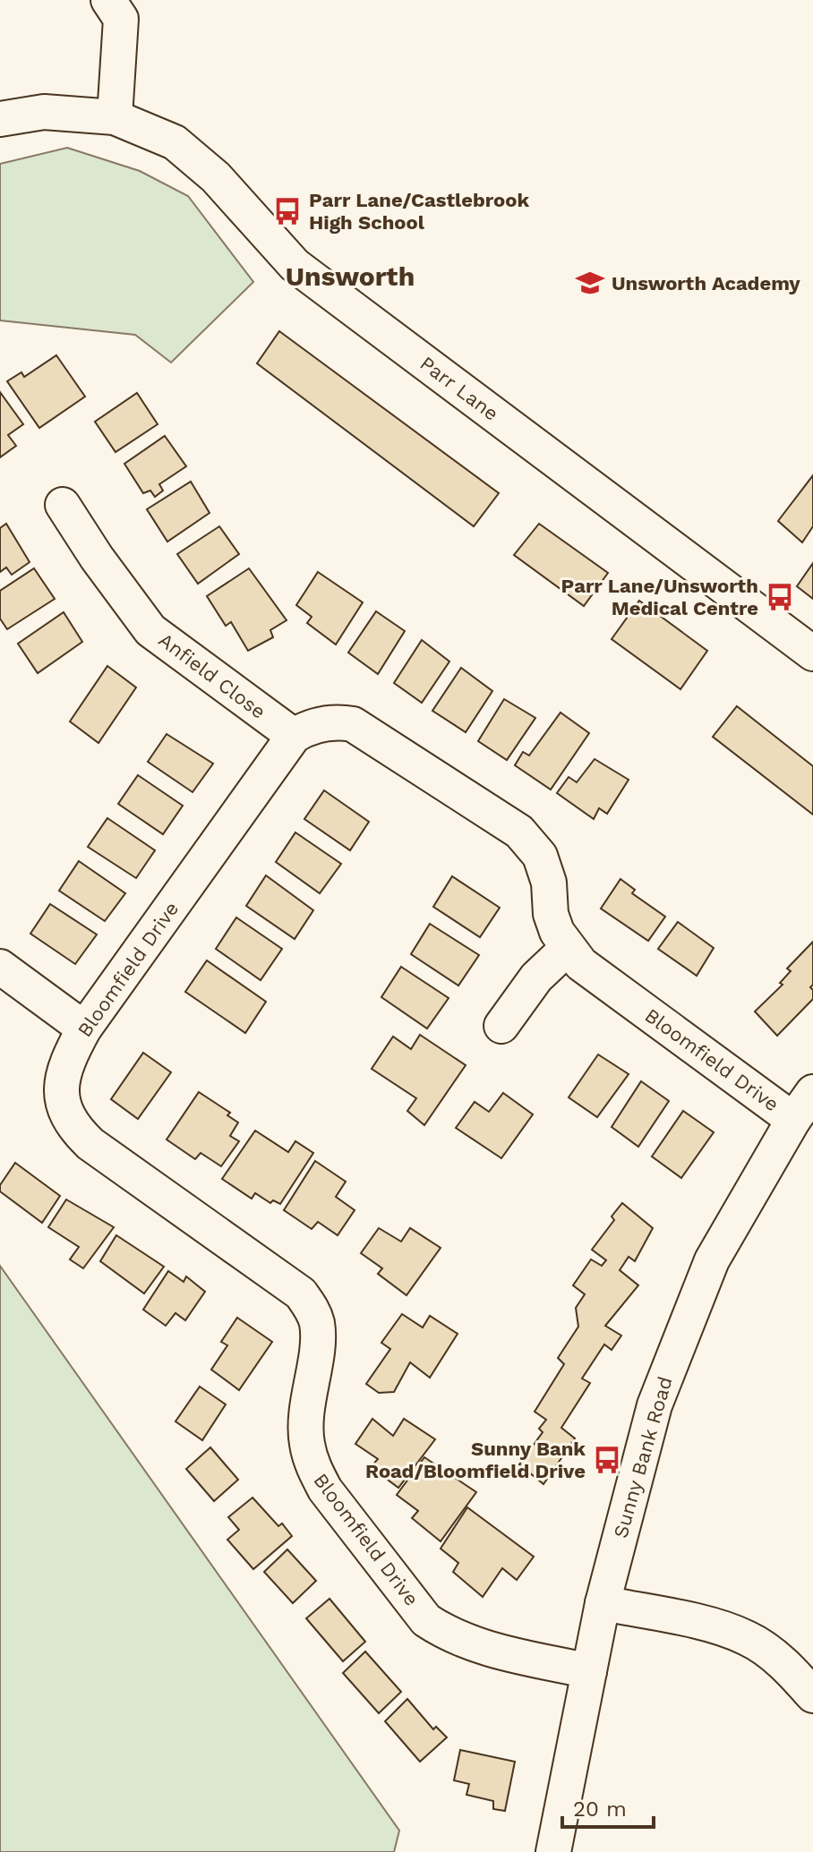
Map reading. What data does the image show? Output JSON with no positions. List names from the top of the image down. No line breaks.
{"streets":{"street":["Parr Lane","Anfield Close","Bloomfield Drive","Sunny Bank Road"]},"crossings":[["Anfield Close","Bloomfield Drive"],["Bloomfield Drive","Sunny Bank Road"]],"districts":["Unsworth"],"places":{"bus stop":["Parr Lane/Castlebrook High School","Parr Lane/Unsworth Medical Centre","Sunny Bank Road/Bloomfield Drive"],"school or university":["Unsworth Academy"]},"scale_bar":"20 m"}
